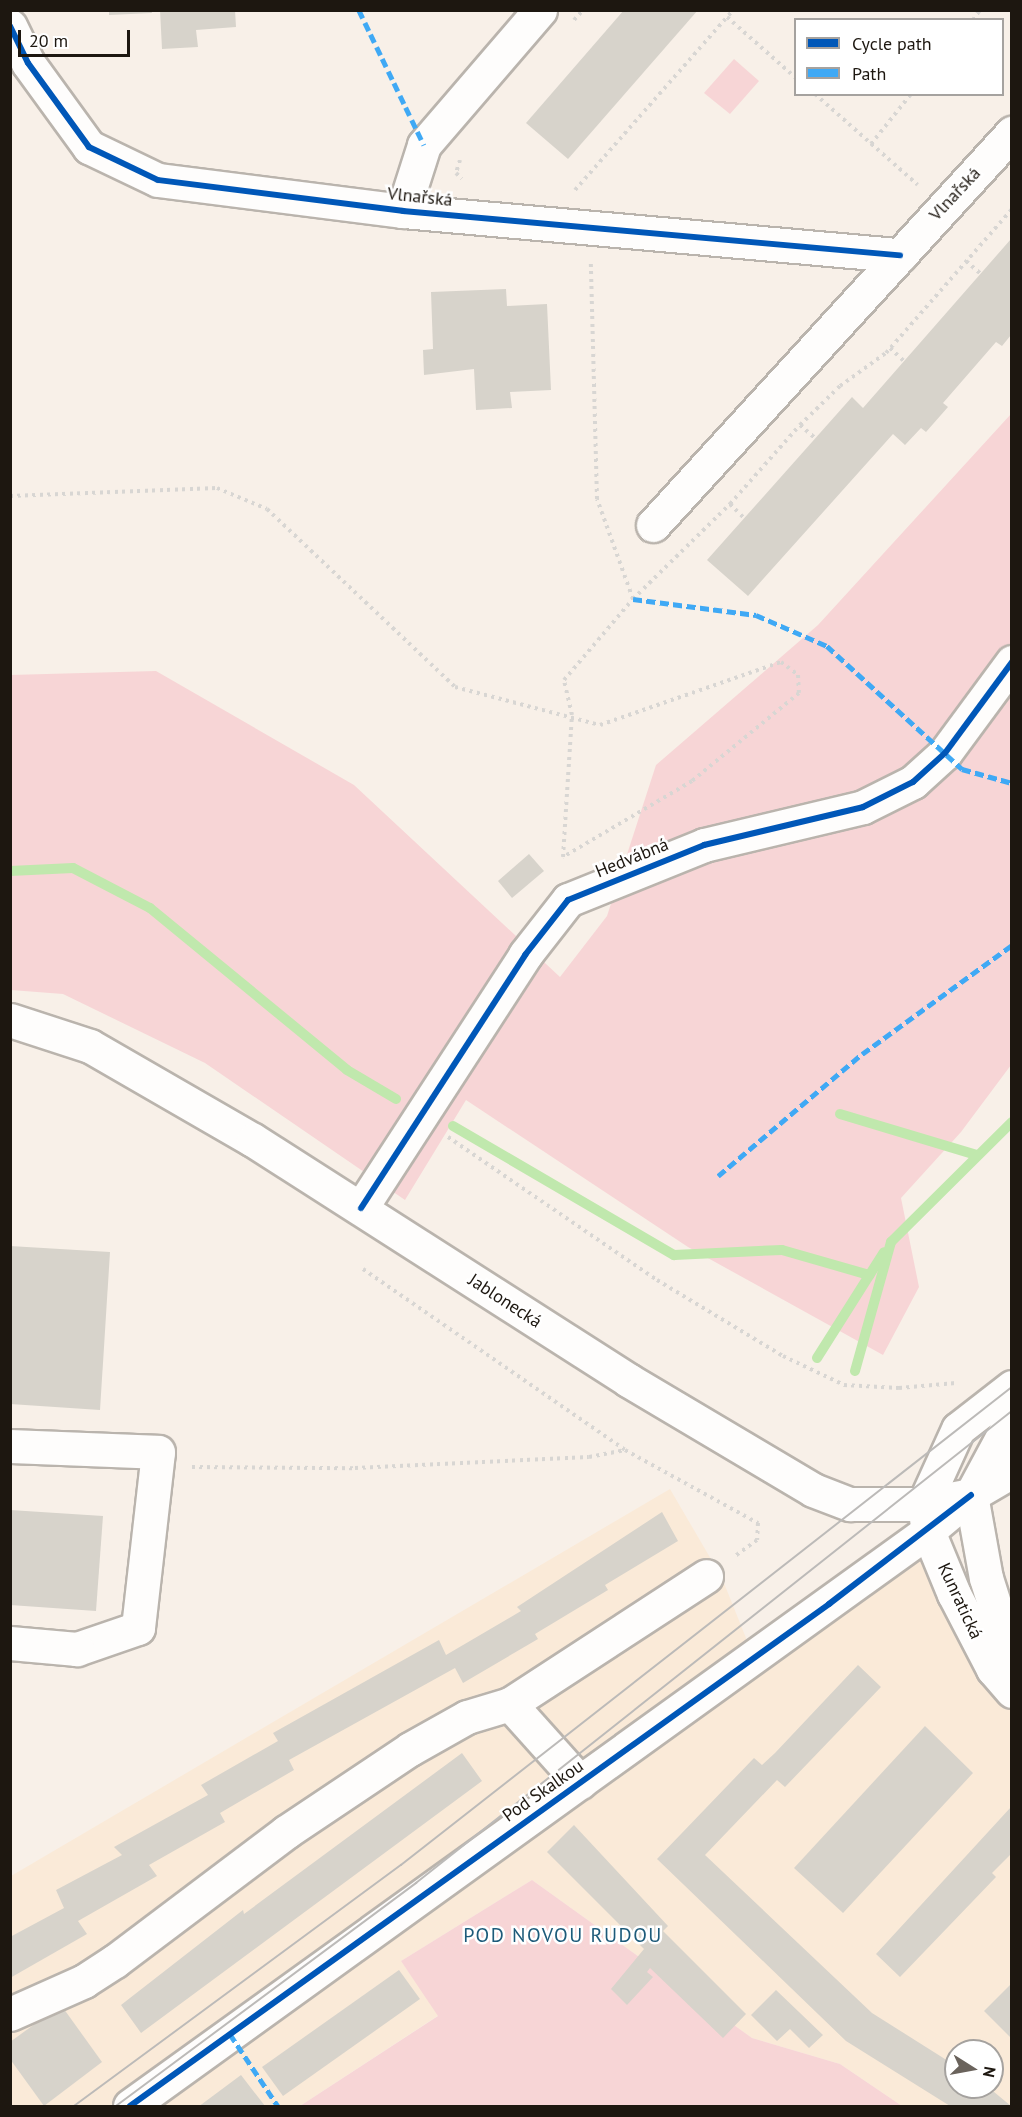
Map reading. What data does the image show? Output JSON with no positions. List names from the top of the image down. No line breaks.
{"streets":{"street":["Vlnařská","Hedvábná","Jablonecká","Kunratická","Pod Skalkou"]},"crossings":[["Hedvábná","Jablonecká"],["Jablonecká","Kunratická"],["Jablonecká","Pod Skalkou"],["Kunratická","Pod Skalkou"]],"districts":["POD NOVOU RUDOU"],"legend":["Cycle path","Path"],"scale_bar":"20 m","north":"right"}
